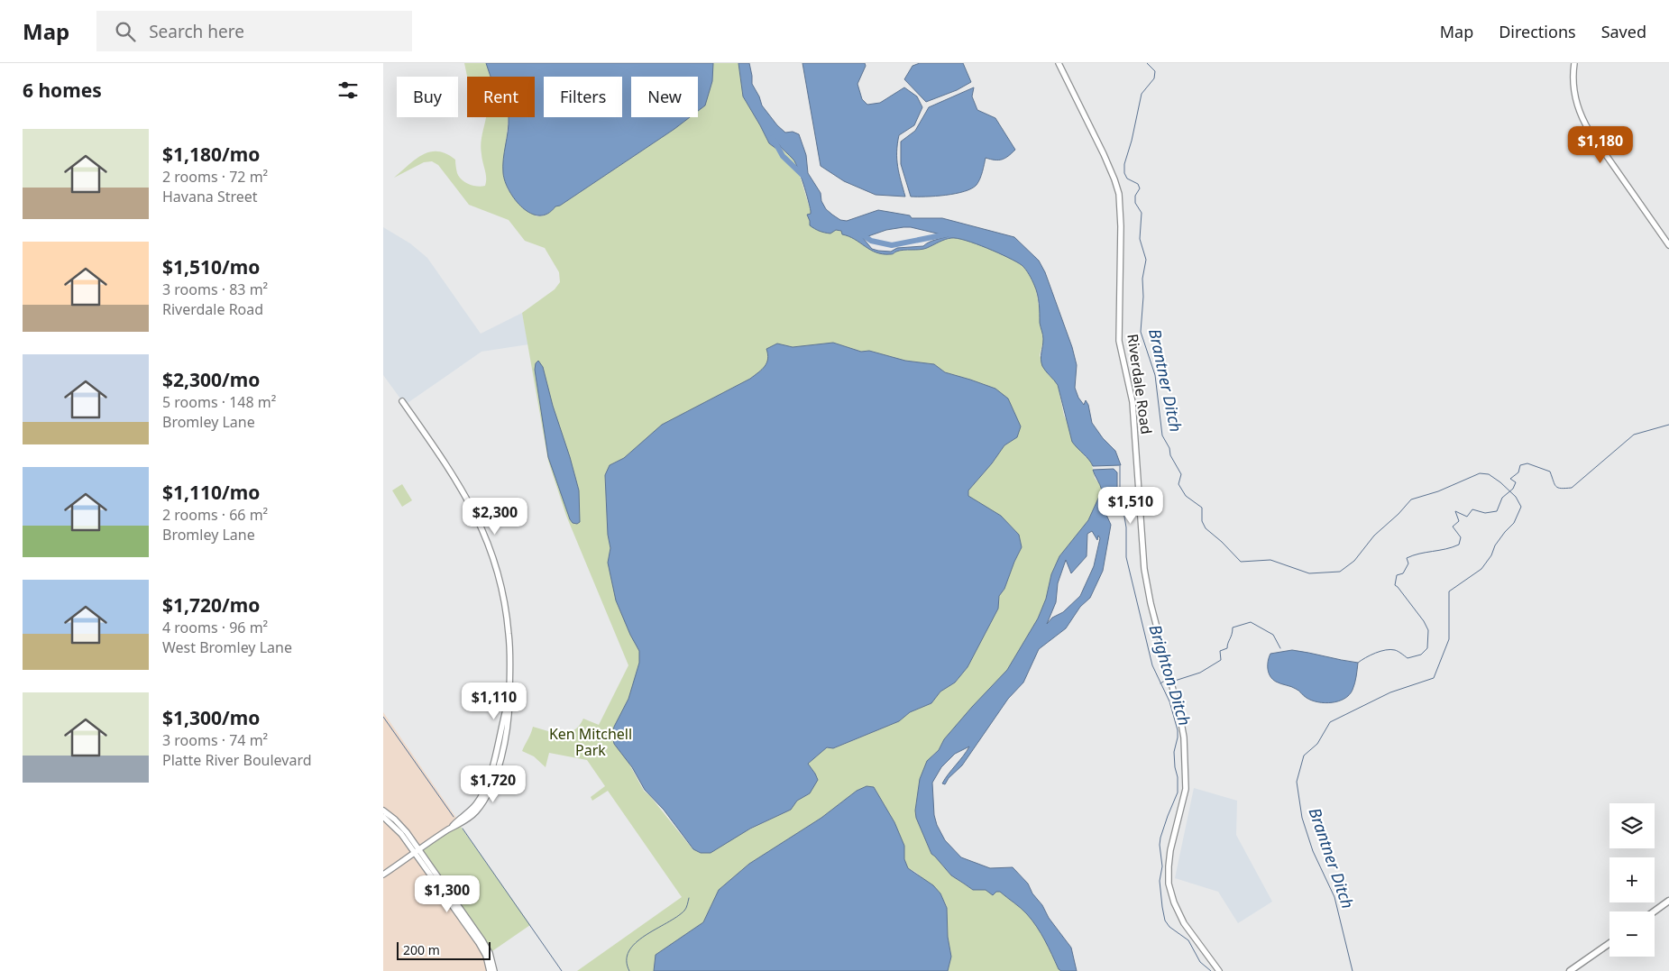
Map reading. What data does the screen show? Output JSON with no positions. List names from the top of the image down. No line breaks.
{"streets":{"street":["Riverdale Road"]},"water":["Brantner Ditch","Brighton Ditch"],"parks":["Ken Mitchell Park"],"scale_bar":"200 m","page":{"header":"Map","search":"Search here","nav":["Map","Directions","Saved"],"heading":"6 homes","chip":["Buy","Rent","Filters","New"],"list":[{"name":"$1,180/mo","note":"2 rooms · 72 m² · Havana Street"},{"name":"$1,510/mo","note":"3 rooms · 83 m² · Riverdale Road"},{"name":"$2,300/mo","note":"5 rooms · 148 m² · Bromley Lane"},{"name":"$1,110/mo","note":"2 rooms · 66 m² · Bromley Lane"},{"name":"$1,720/mo","note":"4 rooms · 96 m² · West Bromley Lane"},{"name":"$1,300/mo","note":"3 rooms · 74 m² · Platte River Boulevard"}],"price":["$1,180","$1,510","$2,300","$1,110","$1,720","$1,300"],"map_buttons":["+","−"],"scale":"200 m"}}
